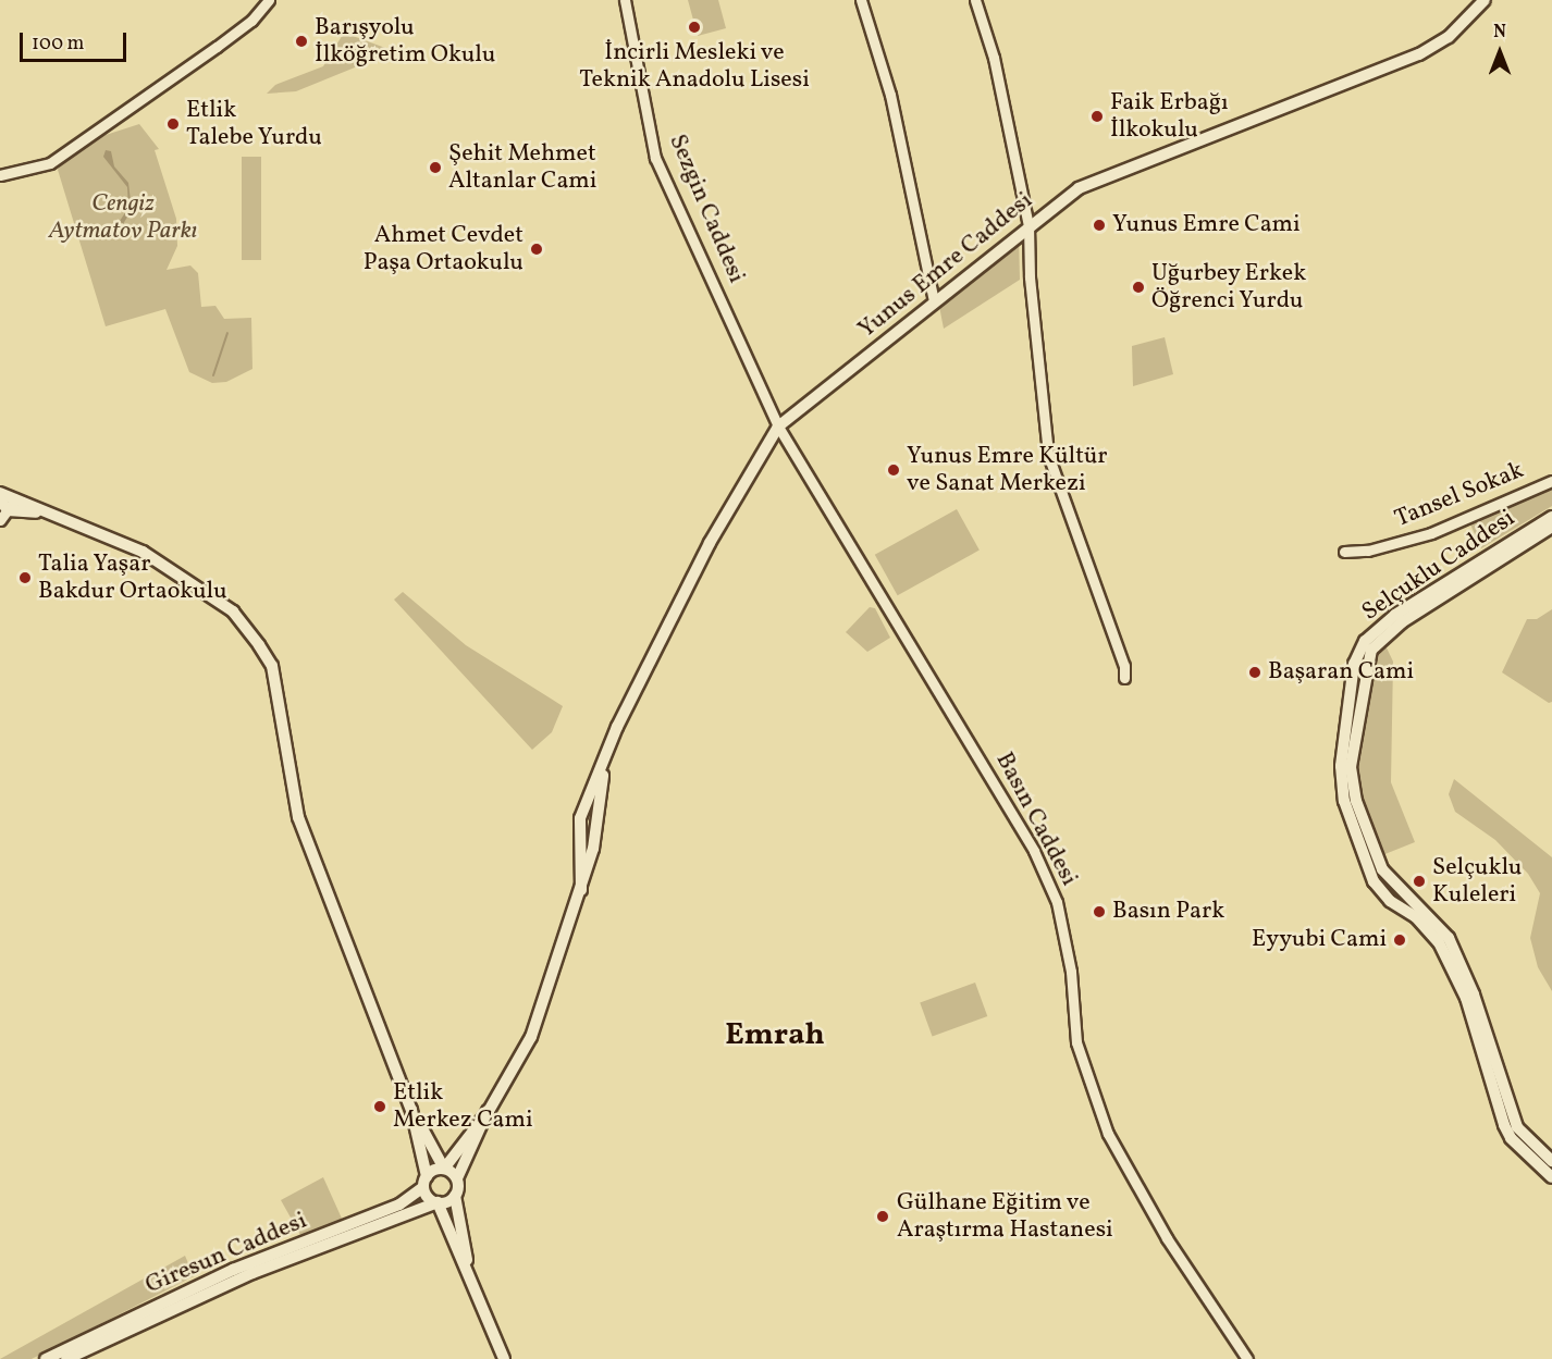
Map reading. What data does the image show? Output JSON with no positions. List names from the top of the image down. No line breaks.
{"streets":{"main road":["Yunus Emre Caddesi","Selçuklu Caddesi","Giresun Caddesi"],"street":["Sezgin Caddesi","Tansel Sokak","Basın Caddesi"]},"crossings":[["Sezgin Caddesi","Yunus Emre Caddesi"],["Sezgin Caddesi","Basın Caddesi"],["Yunus Emre Caddesi","Basın Caddesi"]],"districts":["Emrah"],"parks":["Cengiz Aytmatov Parkı"],"places":["İncirli Mesleki ve Teknik Anadolu Lisesi","Barışyolu İlköğretim Okulu","Faik Erbağı İlkokulu","Etlik Talebe Yurdu","Şehit Mehmet Altanlar Cami","Yunus Emre Cami","Ahmet Cevdet Paşa Ortaokulu","Uğurbey Erkek Öğrenci Yurdu","Yunus Emre Kültür ve Sanat Merkezi","Talia Yaşar Bakdur Ortaokulu","Başaran Cami","Selçuklu Kuleleri","Basın Park","Eyyubi Cami","Etlik Merkez Cami","Gülhane Eğitim ve Araştırma Hastanesi"],"scale_bar":"100 m","north":"top"}
